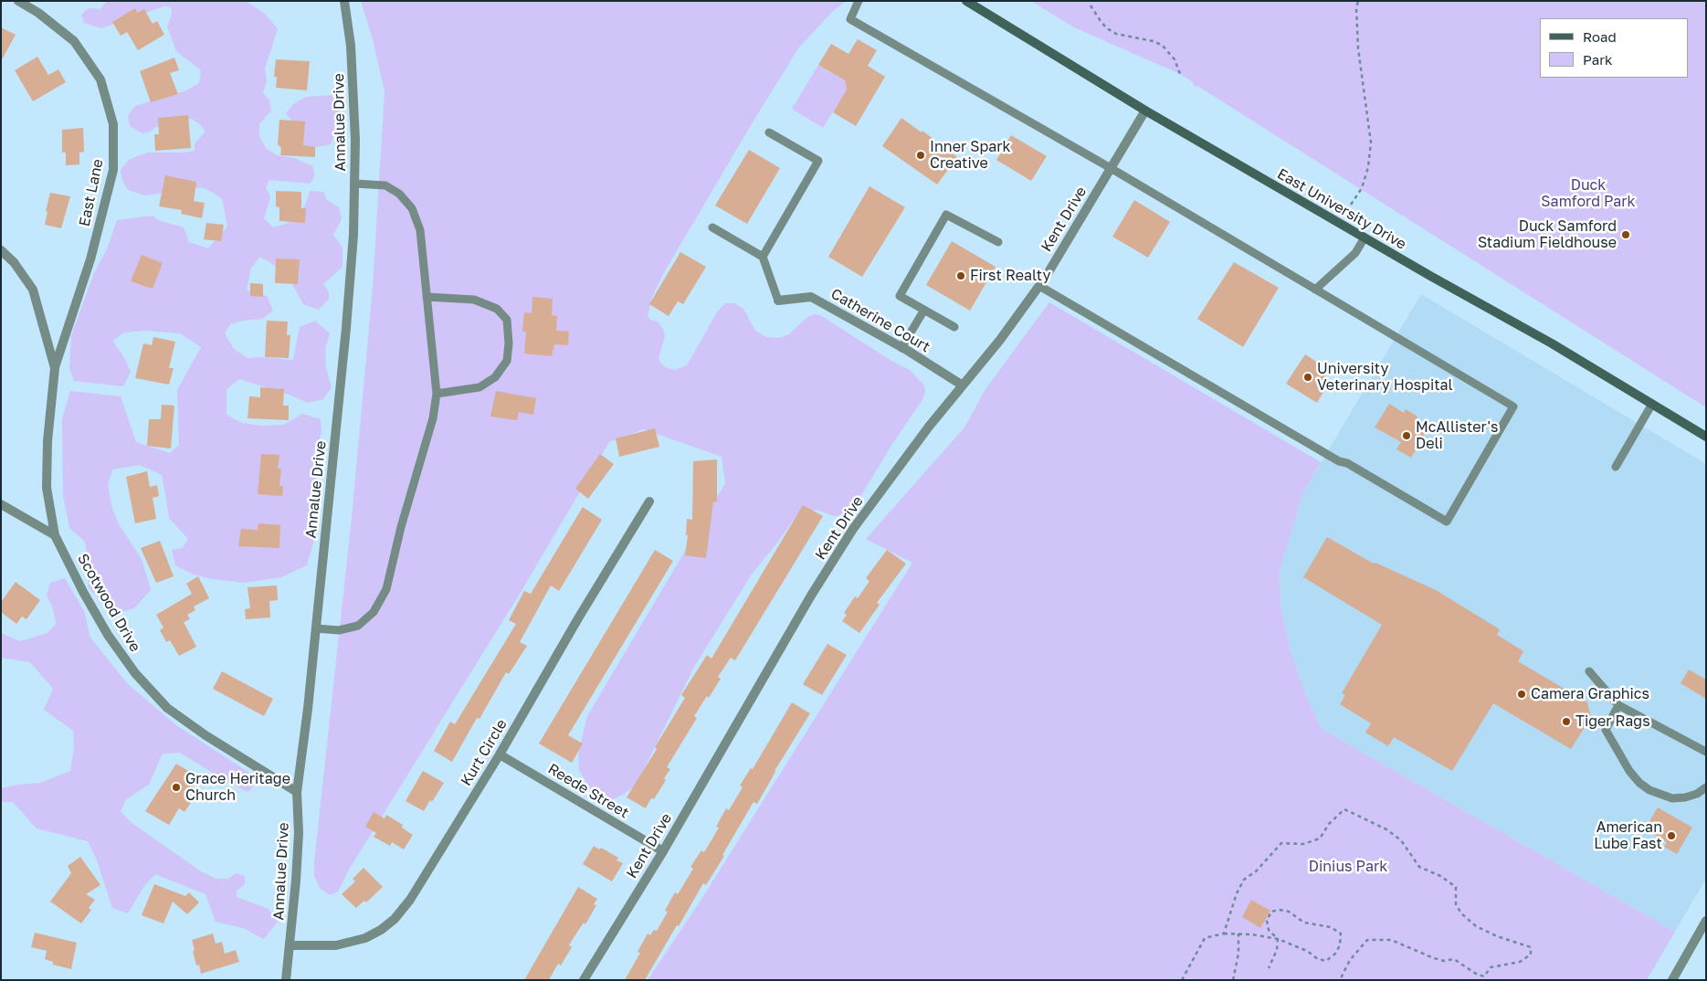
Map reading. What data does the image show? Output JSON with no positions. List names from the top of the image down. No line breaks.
{"streets":{"main road":["East University Drive"],"street":["Annalue Drive","East Lane","Kent Drive","Catherine Court","Scotwood Drive","Kurt Circle","Reede Street"]},"crossings":[["Annalue Drive","Scotwood Drive"],["Annalue Drive","Kurt Circle"],["East Lane","Scotwood Drive"],["East University Drive","Kent Drive"],["Kent Drive","Catherine Court"],["Kent Drive","Reede Street"],["Kurt Circle","Reede Street"]],"parks":["Duck Samford Park","Dinius Park"],"places":["Inner Spark Creative","Duck Samford Stadium Fieldhouse","First Realty","University Veterinary Hospital","McAllister's Deli","Camera Graphics","Tiger Rags","Grace Heritage Church","American Lube Fast"],"legend":["Road","Park"]}
